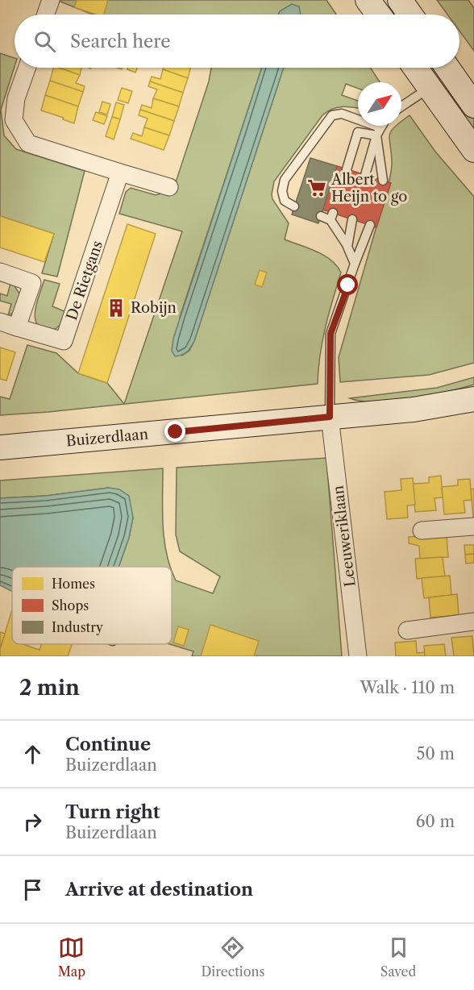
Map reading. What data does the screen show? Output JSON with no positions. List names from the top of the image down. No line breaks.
{"streets":{"street":["De Rietgans","Buizerdlaan","Leeuweriklaan"]},"crossings":[["Buizerdlaan","Leeuweriklaan"]],"places":{"supermarket":["Albert Heijn to go"],"building":["Robijn"]},"legend":["Homes","Shops","Industry"],"north":"top right","page":{"search":"Search here","heading":["2 min","Walk · 110 m"],"list":[["Continue","Buizerdlaan","50 m"],["Turn right","Buizerdlaan","60 m"],"Arrive at destination"],"nav":["Map","Directions","Saved"]}}
